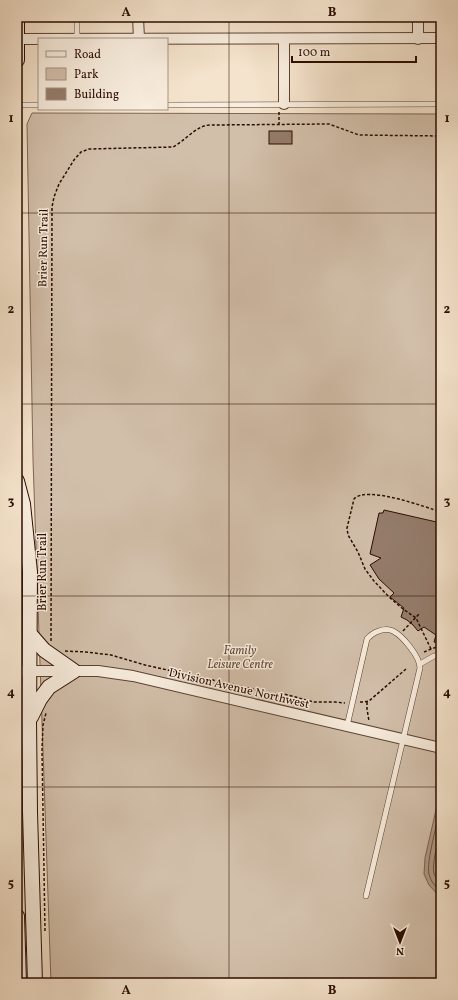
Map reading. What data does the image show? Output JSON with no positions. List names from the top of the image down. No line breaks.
{"streets":{"street":["Division Avenue Northwest"],"path":["Brier Run Trail"]},"parks":["Family Leisure Centre"],"legend":["Road","Park","Building"],"scale_bar":"100 m","north":"bottom","grid":{"columns":["A","B"],"rows":["1","2","3","4","5"]}}
